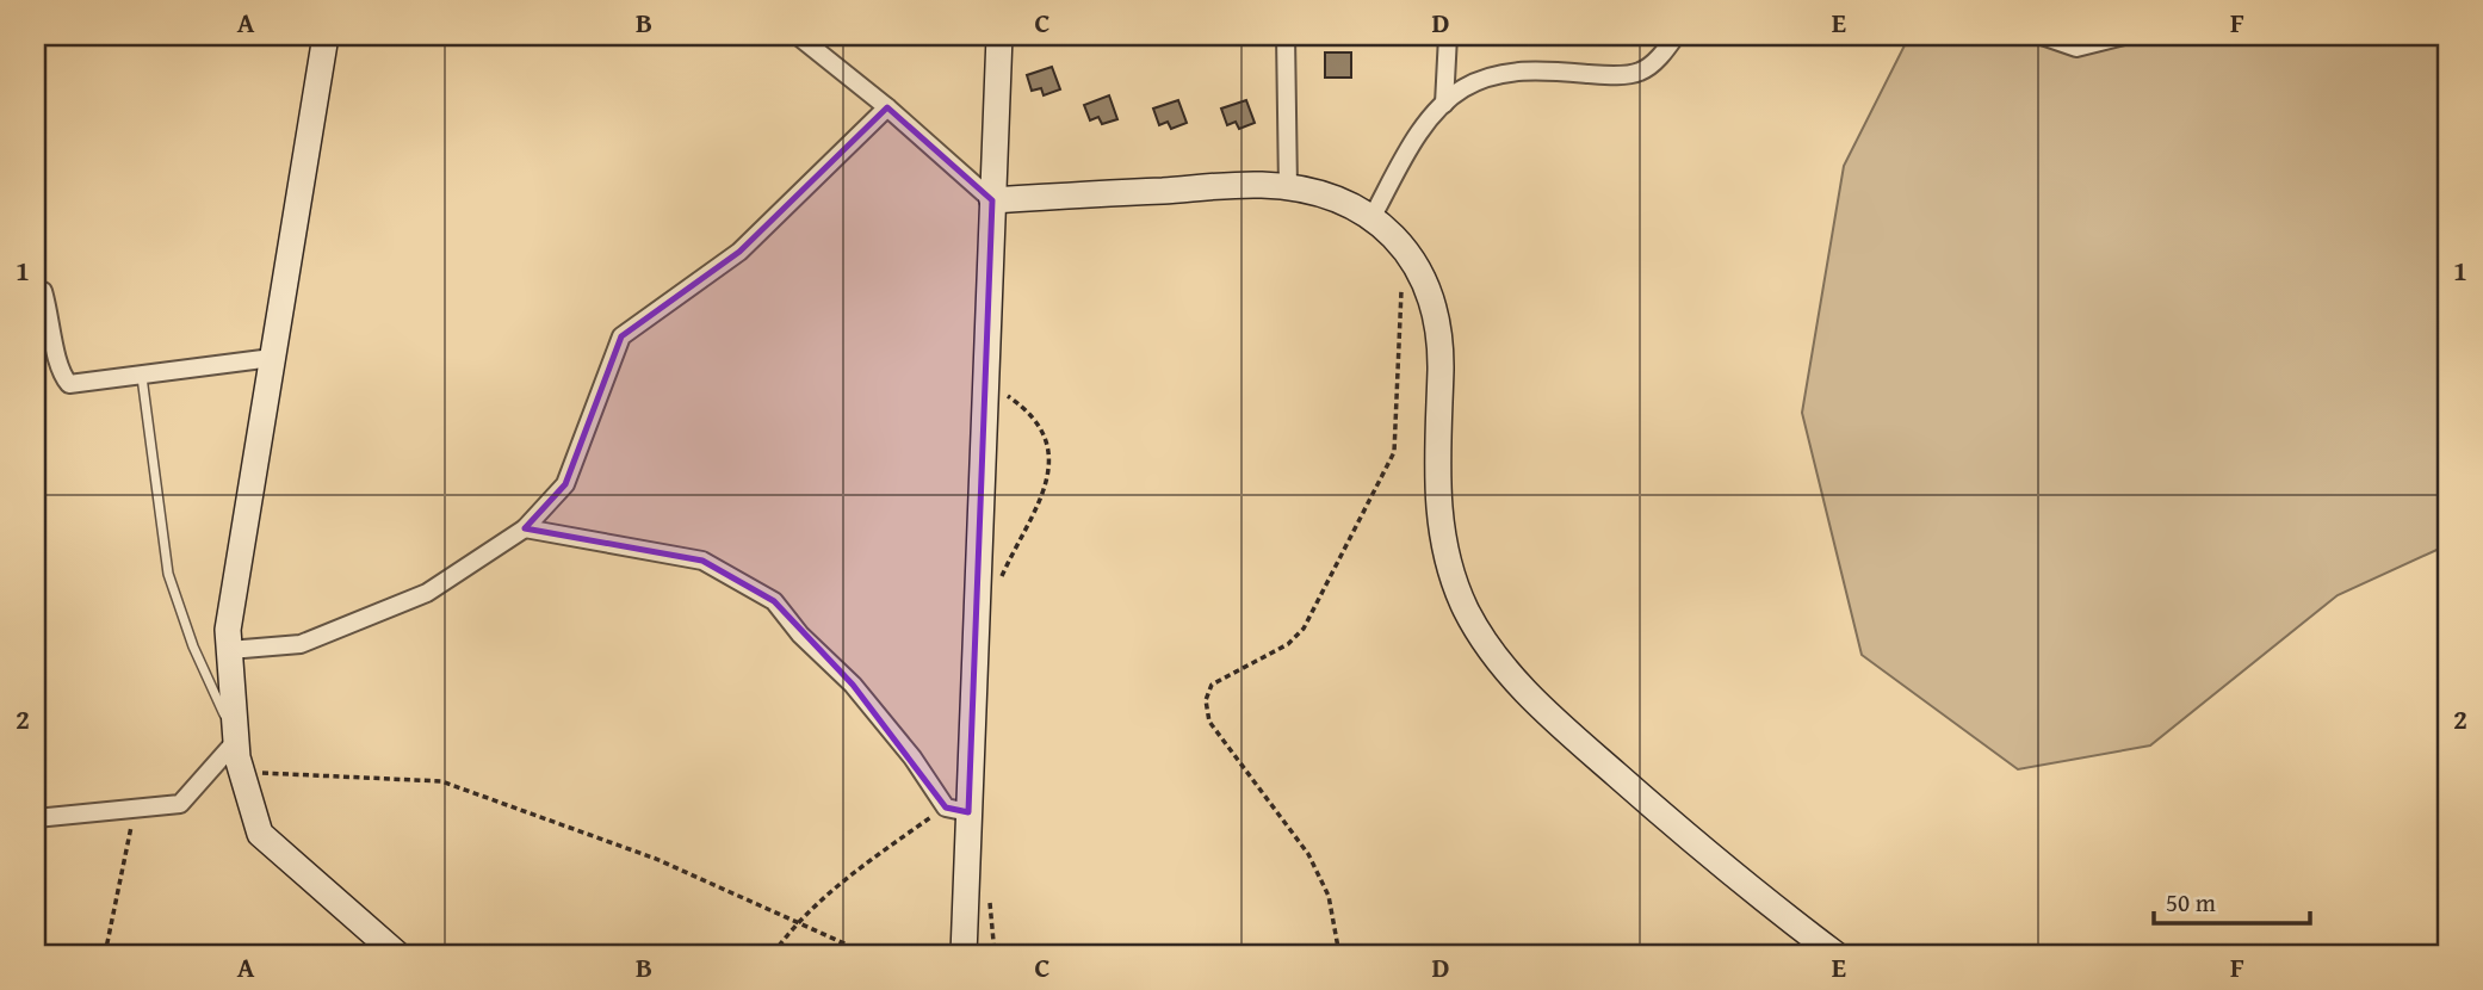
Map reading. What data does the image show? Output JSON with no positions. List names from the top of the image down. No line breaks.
{"scale_bar":"50 m","grid":{"columns":["A","B","C","D","E","F"],"rows":["1","2"]}}
